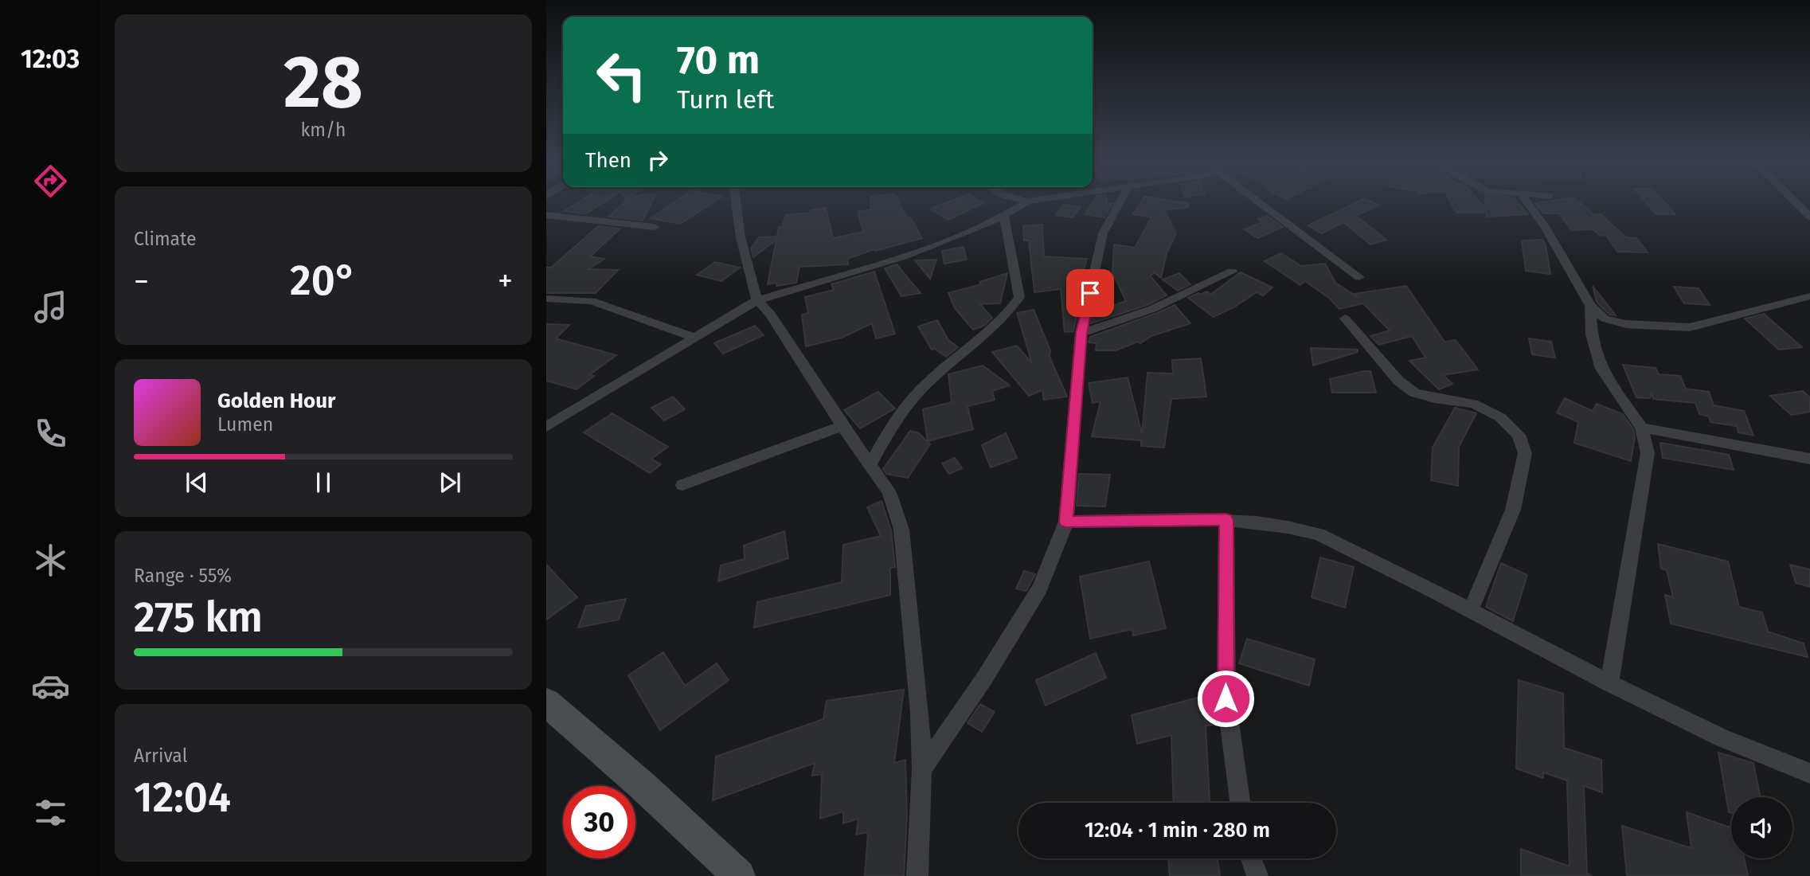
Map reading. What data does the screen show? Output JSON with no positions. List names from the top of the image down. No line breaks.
{"page":{"tabs":"12:03","tile":[["28","km/h"],"Climate",["Range · 55%","275 km"],["Arrival","12:04"]],"turn":["70 m","Turn left"],"then":"Then","heat":["−","20°","+"],"song":["Golden Hour","Lumen"],"limit":"30","trip":"12:04 · 1 min · 280 m"}}
